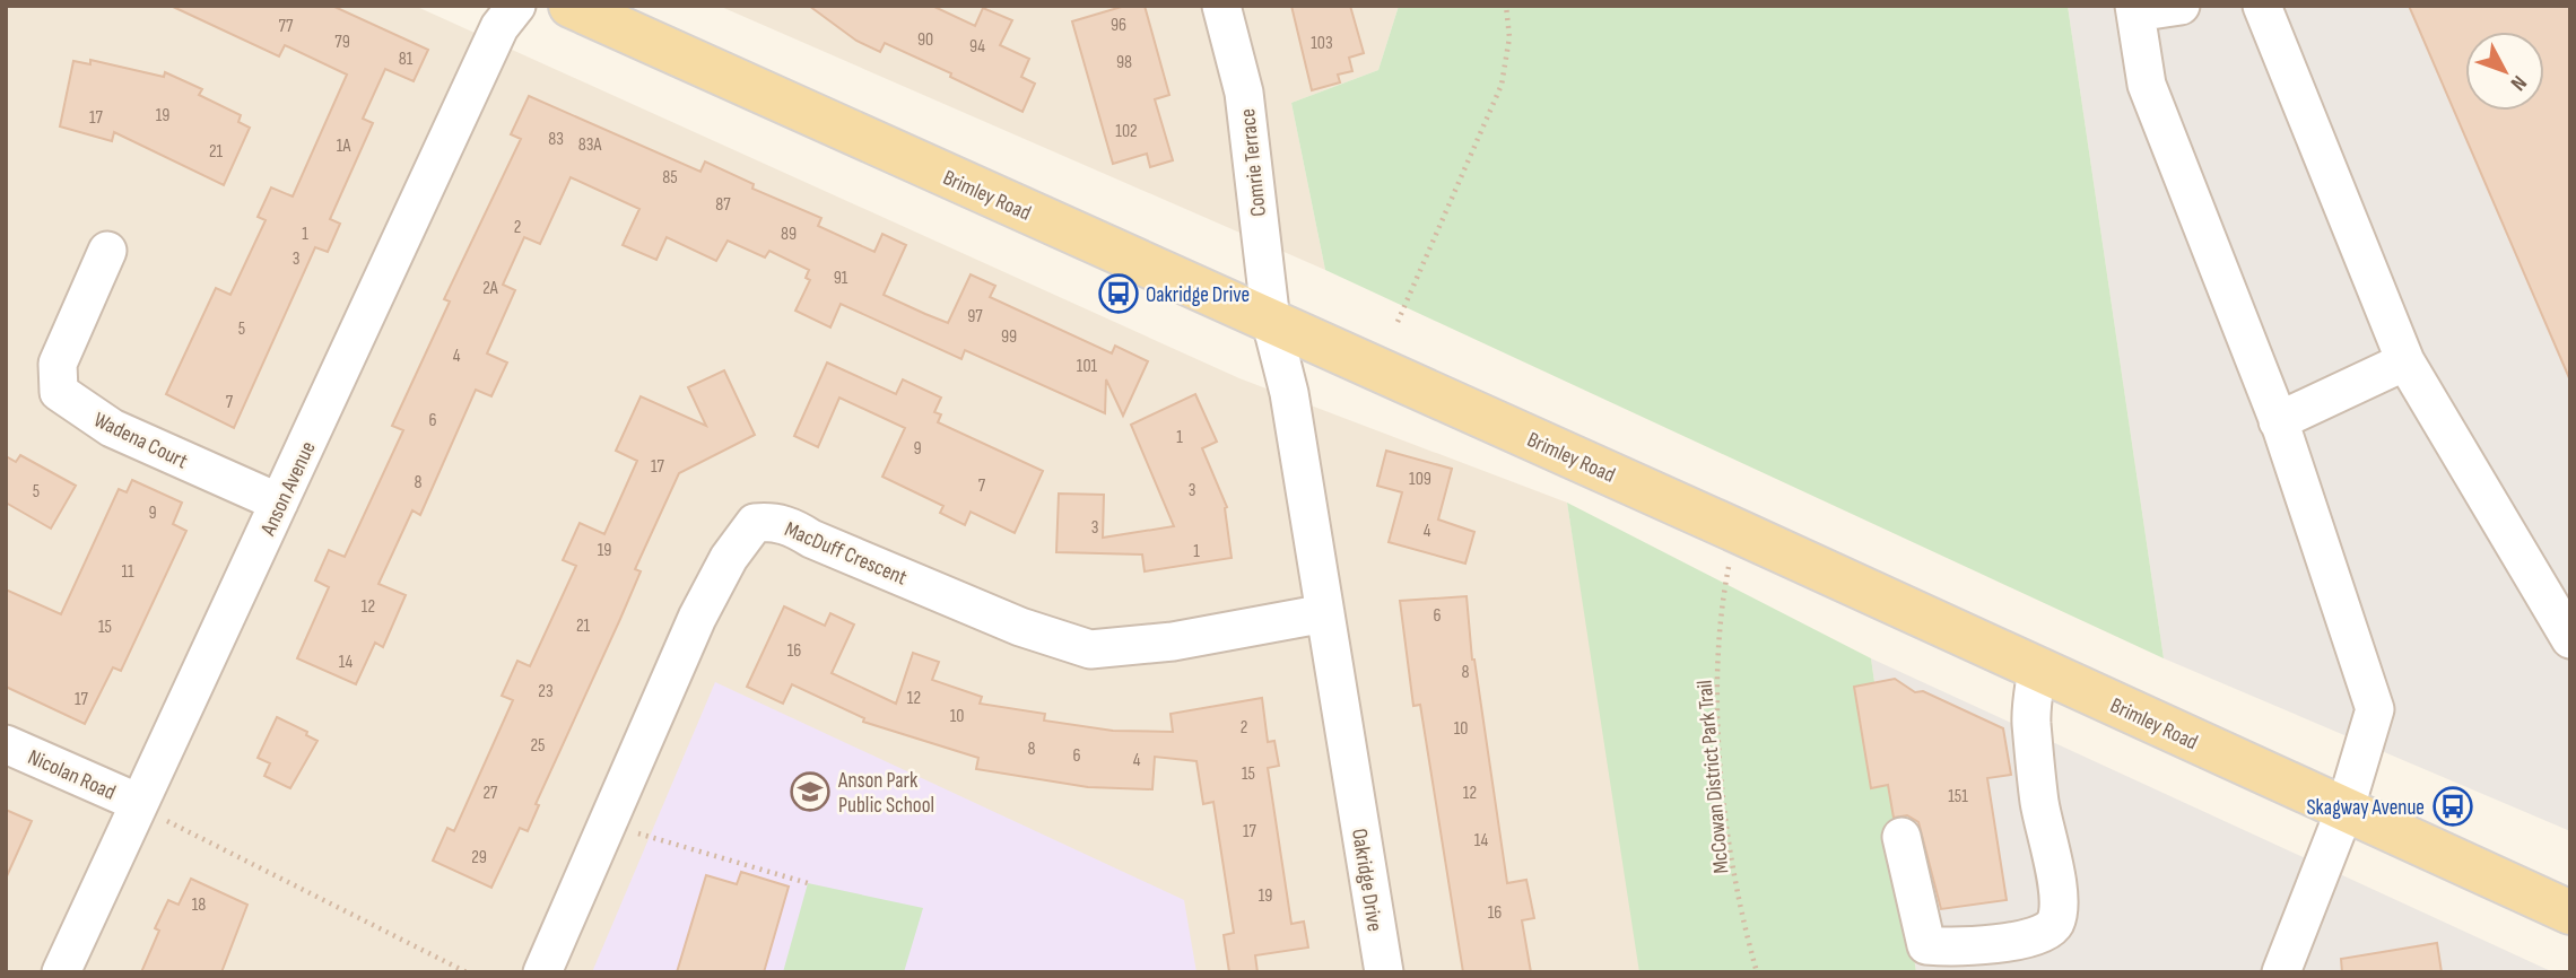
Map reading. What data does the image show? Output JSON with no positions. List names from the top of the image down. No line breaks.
{"streets":{"main road":["Brimley Road"],"street":["Comrie Terrace","Wadena Court","Anson Avenue","MacDuff Crescent","Nicolan Road","Oakridge Drive"],"path":["McCowan District Park Trail"]},"crossings":[["Comrie Terrace","Brimley Road"],["Comrie Terrace","Oakridge Drive"],["Brimley Road","McCowan District Park Trail"],["Brimley Road","Oakridge Drive"],["Wadena Court","Anson Avenue"],["Anson Avenue","Nicolan Road"],["MacDuff Crescent","Oakridge Drive"]],"places":{"bus stop":["Oakridge Drive","Skagway Avenue"],"school or university":["Anson Park Public School"]},"house_numbers":["96","77","90","79","103","94","81","98","19","17","102","83","83A","1A","21","85","87","2","1","89","3","91","2A","97","5","99","4","101","7","6","1","9","17","109","8","7","3","5","9","3","4","19","1","11","12","6","21","15","16","14","8","23","12","17","10","2","10","25","8","6","4","15","27","12","151","17","14","29","19","18","16"],"north":"bottom right"}
